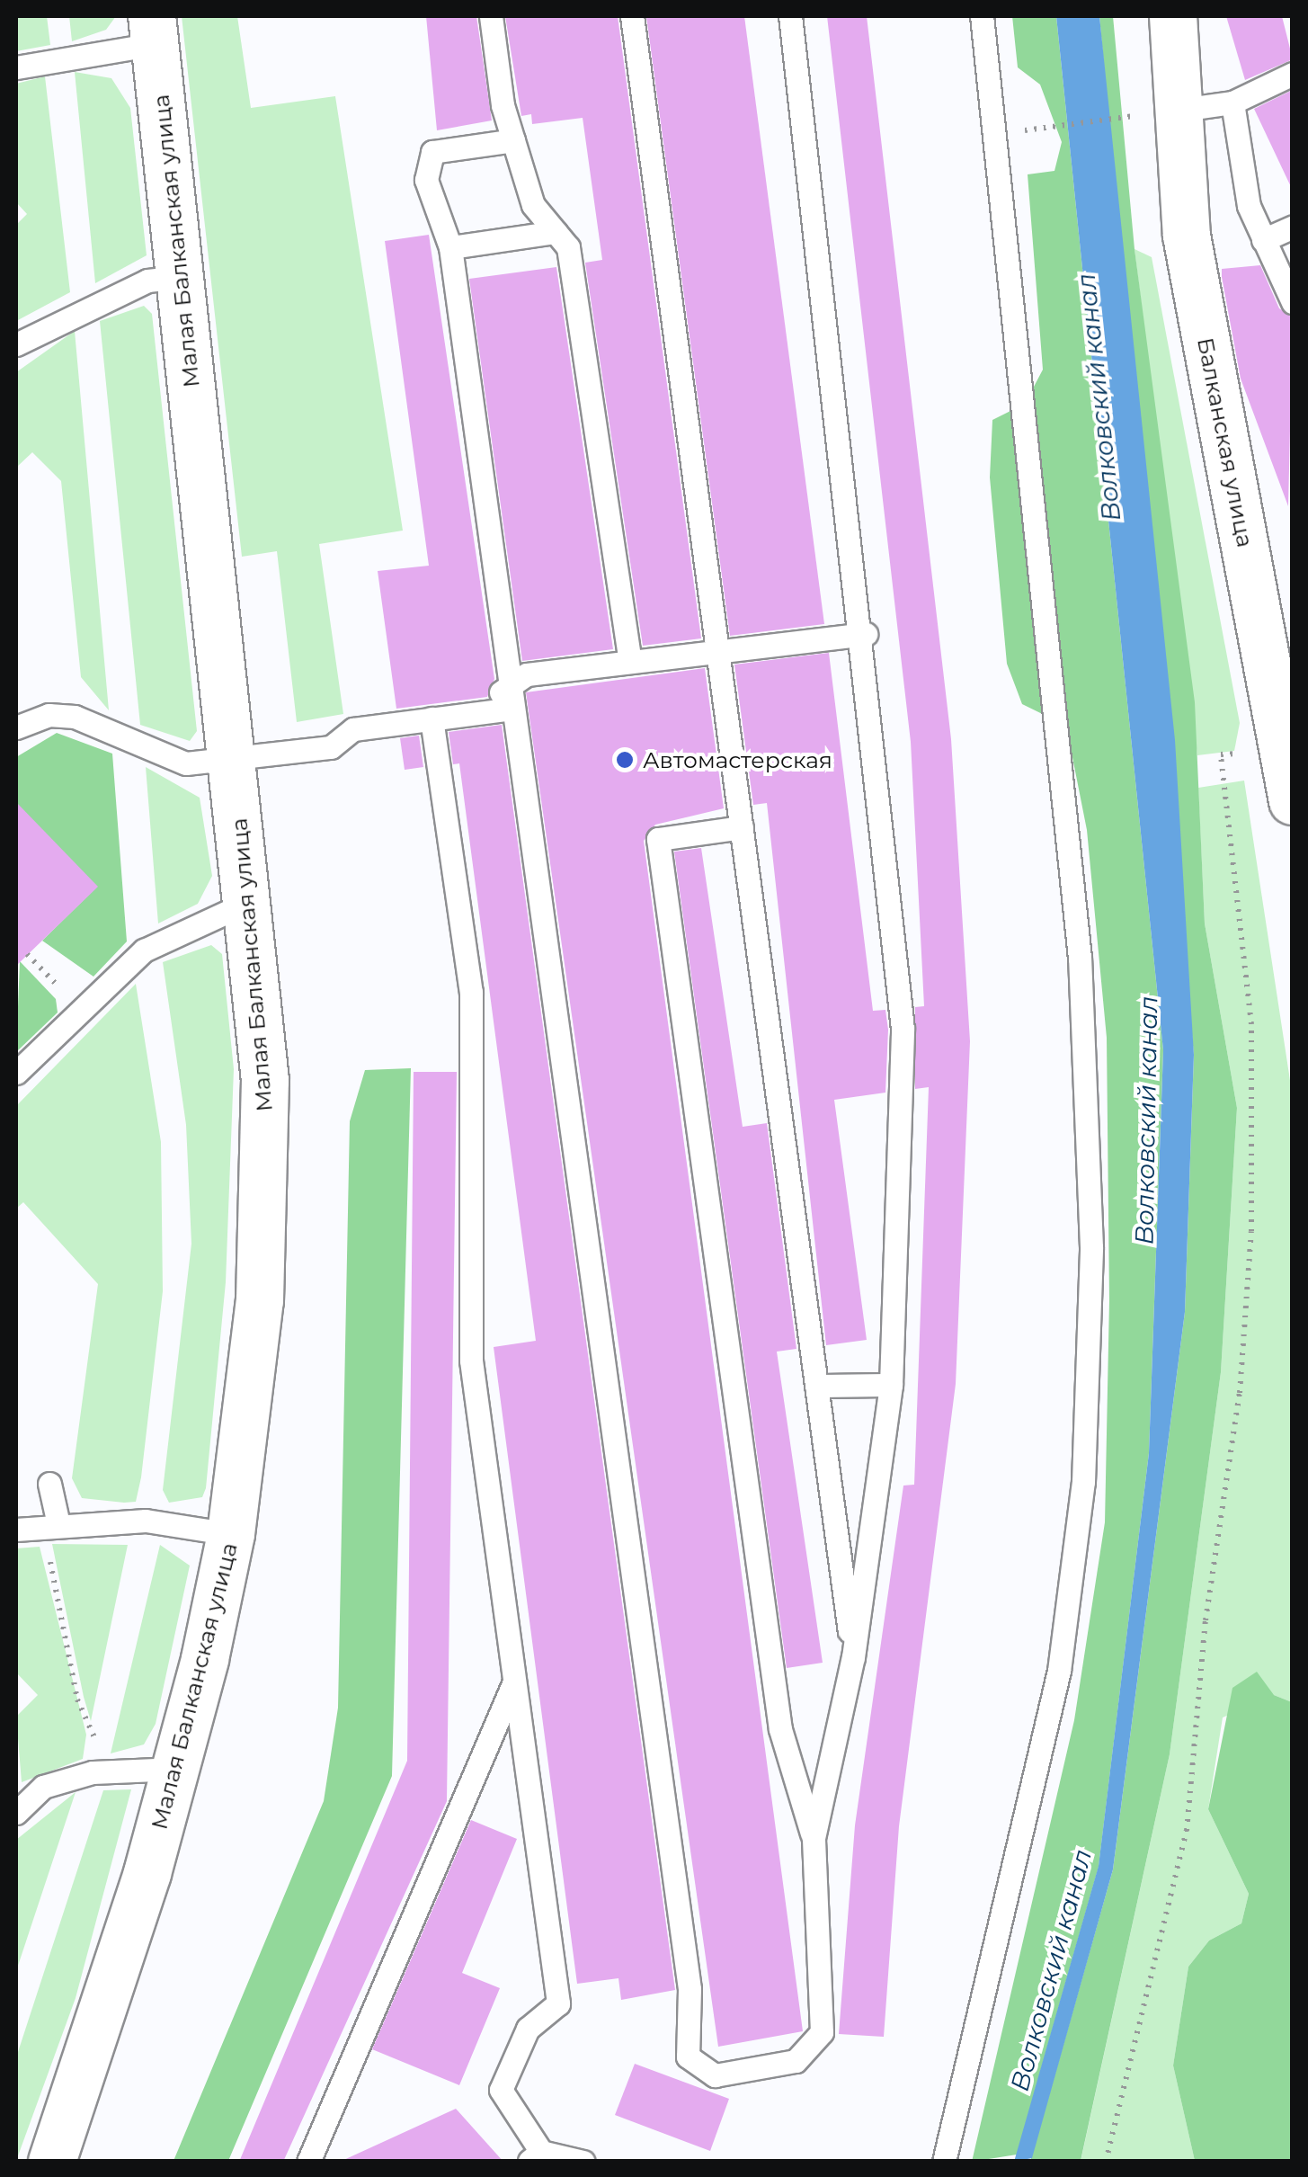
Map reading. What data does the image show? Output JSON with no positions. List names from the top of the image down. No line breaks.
{"streets":{"street":["Малая Балканская улица","Балканская улица"]},"water":["Волковский канал"],"places":["Автомастерская"]}
